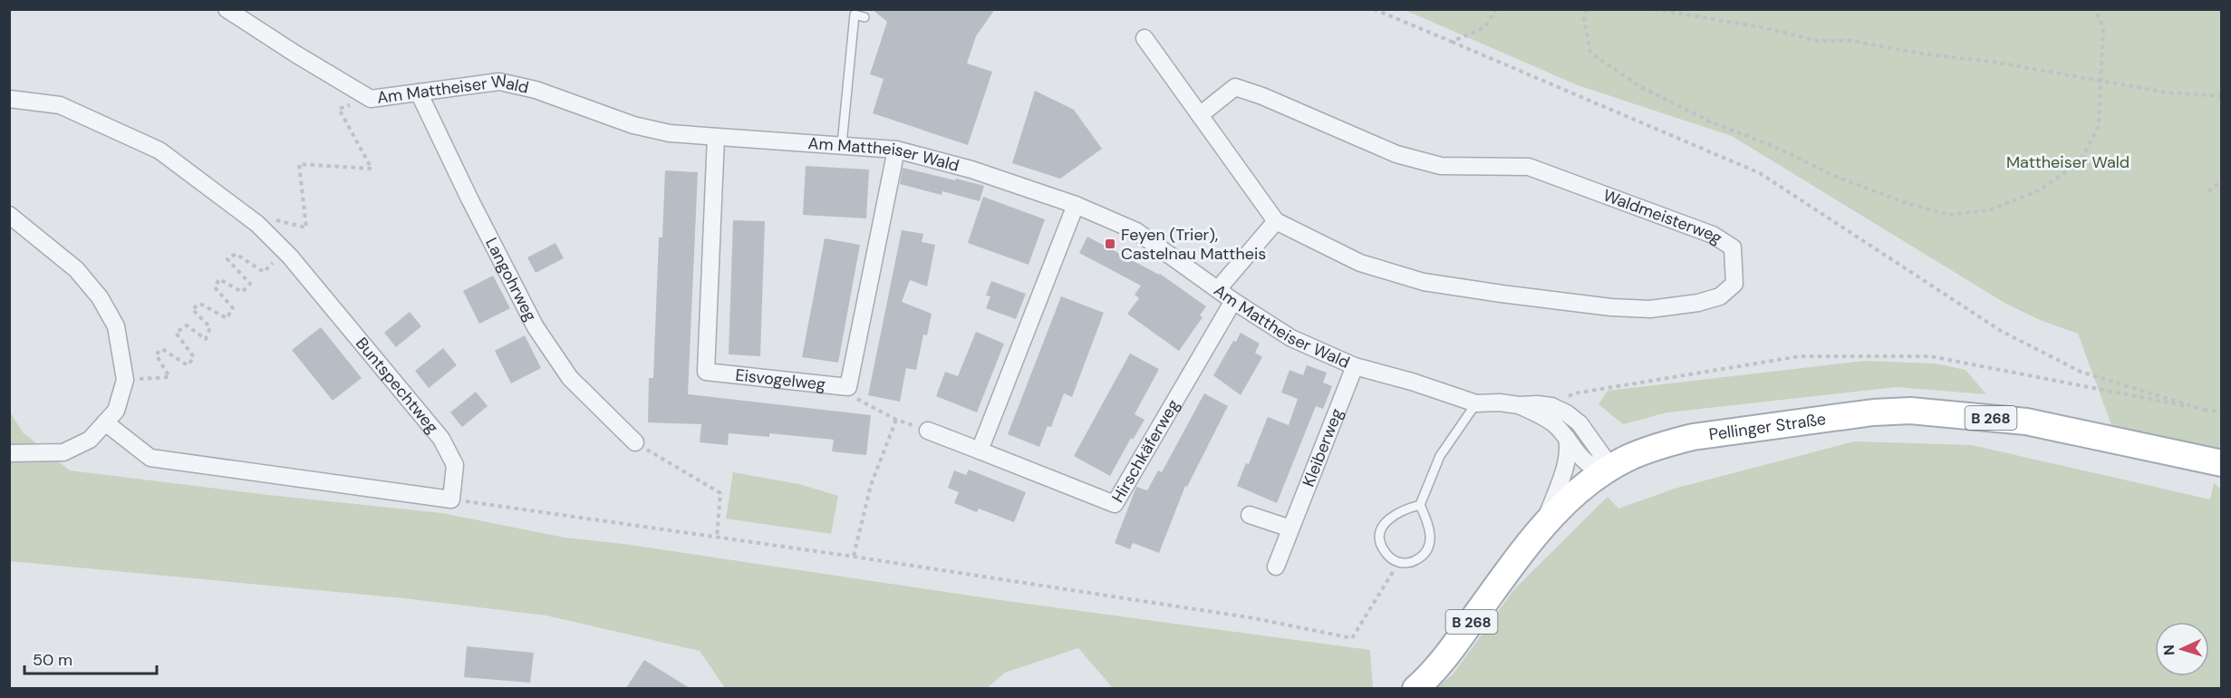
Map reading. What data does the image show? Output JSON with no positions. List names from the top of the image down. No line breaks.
{"streets":{"main road":["B 268","Pellinger Straße"],"street":["Am Mattheiser Wald","Waldmeisterweg","Langohrweg","Eisvogelweg","Buntspechtweg","Hirschkäferweg","Kleiberweg"]},"crossings":[["Am Mattheiser Wald","Langohrweg"],["Am Mattheiser Wald","Eisvogelweg"],["Am Mattheiser Wald","Pellinger Straße"],["Am Mattheiser Wald","Hirschkäferweg"],["Am Mattheiser Wald","Kleiberweg"]],"parks":["Mattheiser Wald"],"places":{"transit":["Feyen (Trier), Castelnau Mattheis"]},"scale_bar":"50 m","north":"left"}
